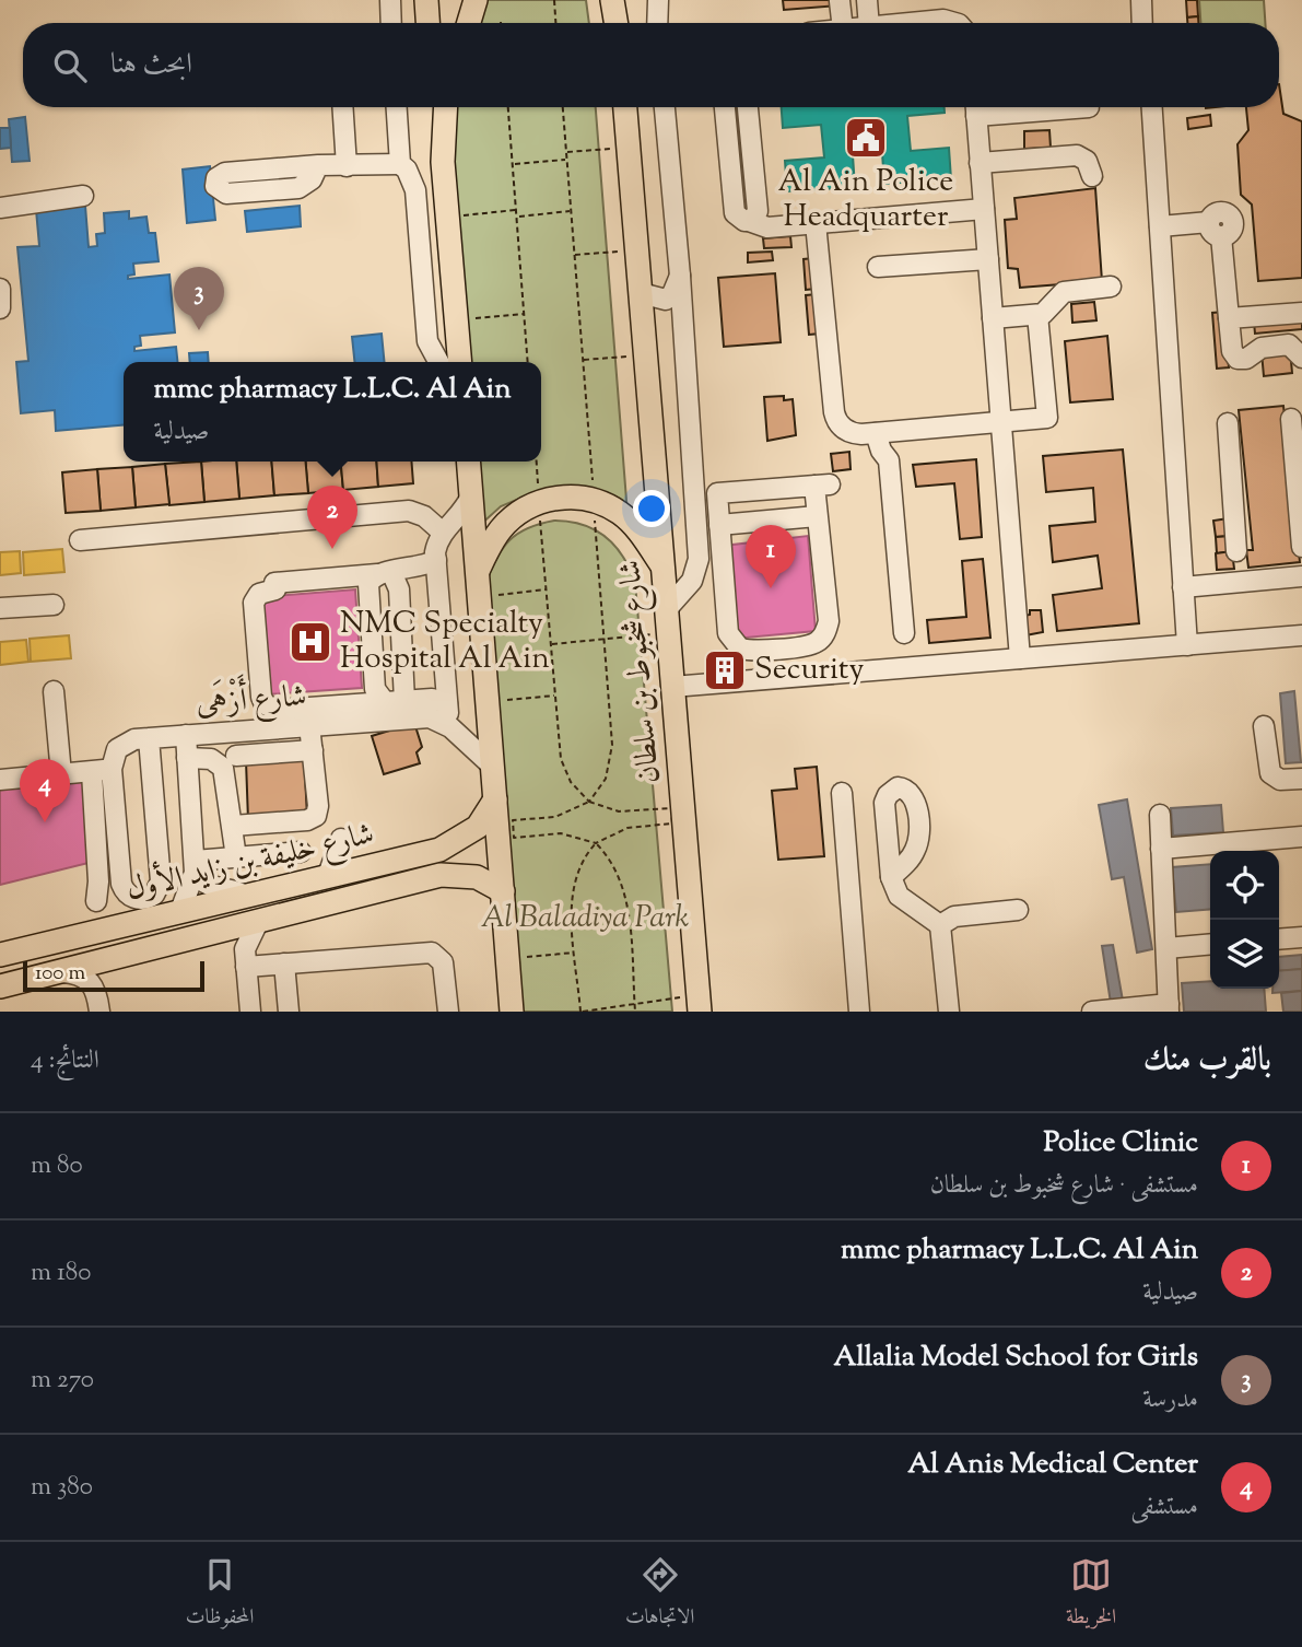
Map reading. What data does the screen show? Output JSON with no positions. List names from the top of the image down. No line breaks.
{"streets":{"main road":["شارع شخبوط بن سلطان","شارع خليفة بن زايد الأول"],"street":["شارع أَزْهَى"]},"parks":["Al Baladiya Park"],"places":{"public building":["Al Ain Police Headquarter"],"hospital":["NMC Specialty Hospital Al Ain"],"building":["Security"]},"scale_bar":"100 m","page":{"search":"ابحث هنا","pins":["3","2","1","4"],"popup":["mmc pharmacy L.L.C. Al Ain","صيدلية"],"scale":"100 m","heading":["بالقرب منك","النتائج: 4"],"list":[{"mark":"1","name":"Police Clinic","note":"مستشفى · شارع شخبوط بن سلطان","value":"80 m"},{"mark":"2","name":"mmc pharmacy L.L.C. Al Ain","note":"صيدلية","value":"180 m"},{"mark":"3","name":"Allalia Model School for Girls","note":"مدرسة","value":"270 m"},{"mark":"4","name":"Al Anis Medical Center","note":"مستشفى","value":"380 m"}],"nav":["الخريطة","الاتجاهات","المحفوظات"]}}
